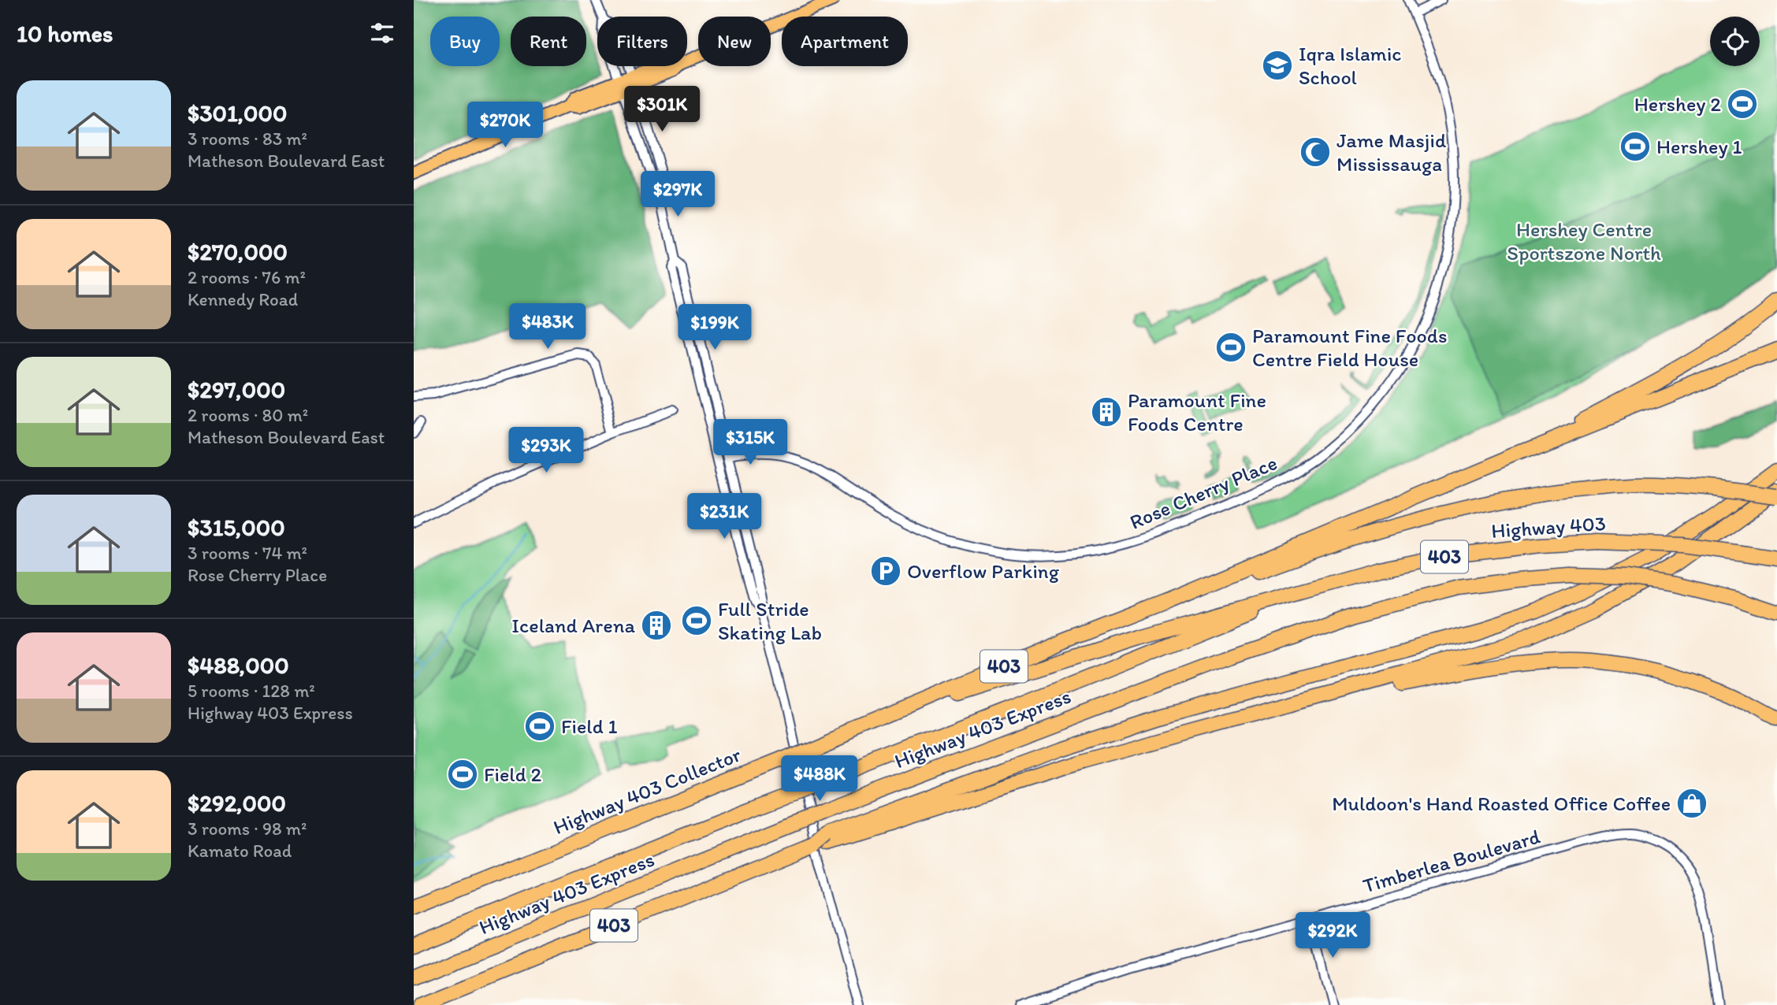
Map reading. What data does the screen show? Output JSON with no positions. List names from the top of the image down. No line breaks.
{"streets":{"highway":["Highway 403","403","Highway 403 Express","Highway 403 Collector"],"street":["Rose Cherry Place","Timberlea Boulevard"]},"crossings":[["Highway 403","Highway 403 Express"]],"parks":["Hershey Centre Sportszone North"],"places":{"school or university":["Iqra Islamic School"],"sports":["Hershey 2","Hershey 1","Paramount Fine Foods Centre Field House","Full Stride Skating Lab","Field 1","Field 2"],"mosque":["Jame Masjid Mississauga"],"building":["Paramount Fine Foods Centre","Iceland Arena"],"parking":["Overflow Parking"],"shop":["Muldoon's Hand Roasted Office Coffee"]},"page":{"heading":"10 homes","chip":["Buy","Rent","Filters","New","Apartment"],"list":[{"name":"$301,000","note":"3 rooms · 83 m² · Matheson Boulevard East"},{"name":"$270,000","note":"2 rooms · 76 m² · Kennedy Road"},{"name":"$297,000","note":"2 rooms · 80 m² · Matheson Boulevard East"},{"name":"$315,000","note":"3 rooms · 74 m² · Rose Cherry Place"},{"name":"$488,000","note":"5 rooms · 128 m² · Highway 403 Express"},{"name":"$292,000","note":"3 rooms · 98 m² · Kamato Road"}],"price":["$301K","$270K","$297K","$483K","$199K","$315K","$293K","$231K","$488K","$292K"]}}
